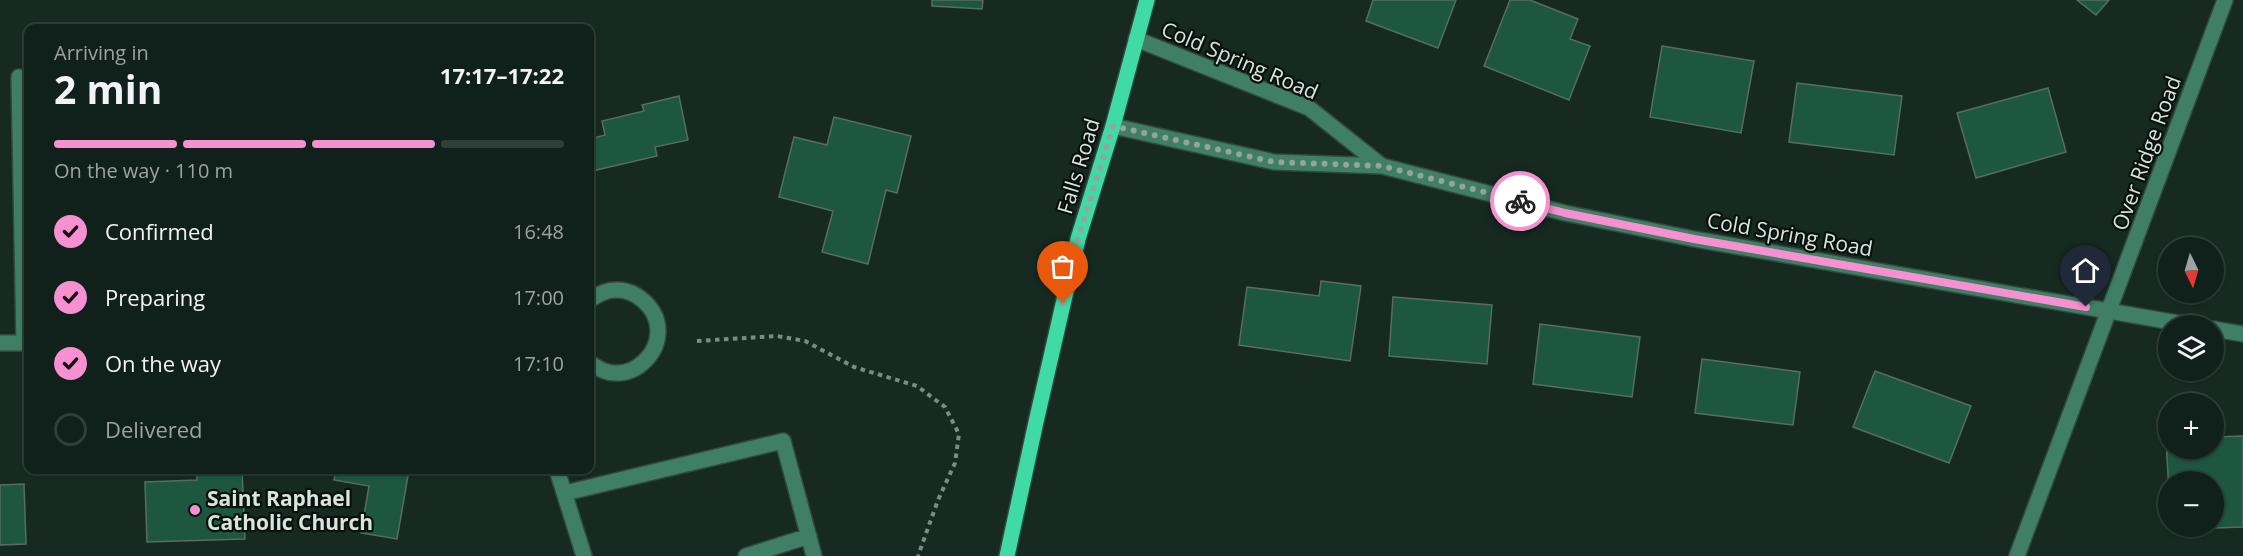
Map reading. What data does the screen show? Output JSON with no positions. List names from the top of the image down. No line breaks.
{"streets":{"main road":["Falls Road"],"street":["Cold Spring Road","Over Ridge Road"]},"crossings":[["Cold Spring Road","Over Ridge Road"],["Cold Spring Road","Falls Road"]],"places":["Saint Raphael Catholic Church"],"north":"bottom","page":{"heading":["2 min","Arriving in","17:17–17:22"],"bar":"On the way · 110 m","list":[["Confirmed","16:48"],["Preparing","17:00"],["On the way","17:10"],"Delivered"],"map_buttons":["+","−"]}}
